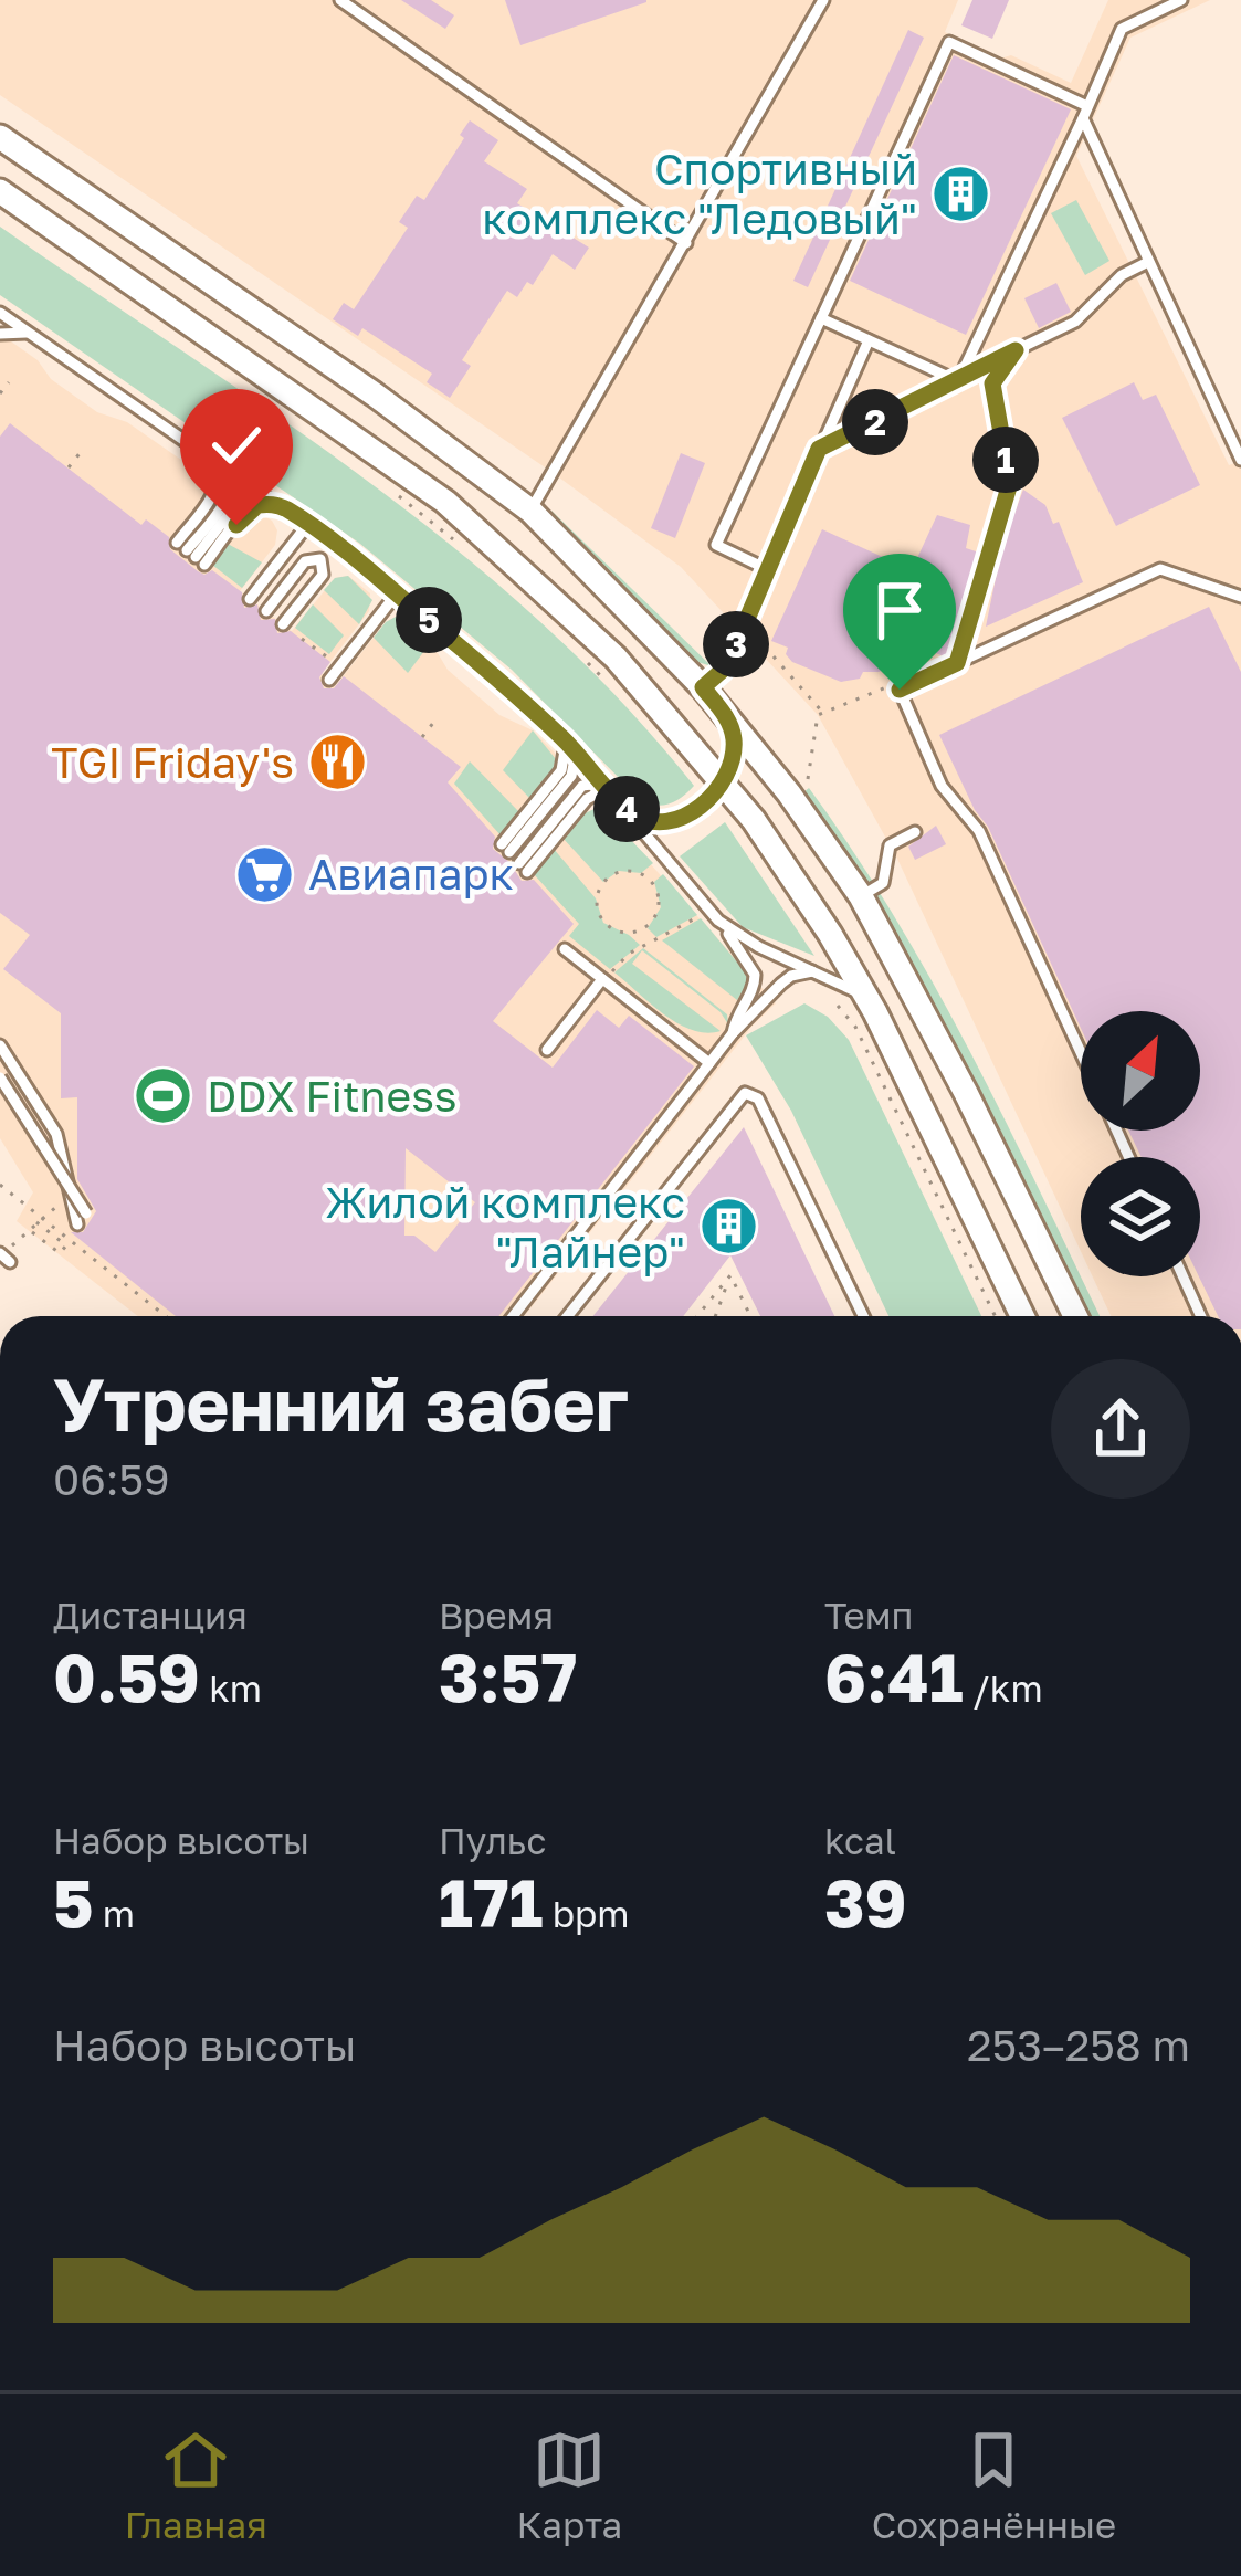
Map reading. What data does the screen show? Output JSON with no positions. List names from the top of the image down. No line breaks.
{"places":{"building":["Спортивный комплекс \"Ледовый\"","Жилой комплекс \"Лайнер\""],"restaurant":["TGI Friday's"],"supermarket":["Авиапарк"],"sports":["DDX Fitness"]},"north":"top right","page":{"pins":["2","1","5","3","4"],"heading":["Утренний забег","06:59"],"stats":[["Дистанция","0.59 km"],["Время","3:57"],["Темп","6:41 /km"],["Набор высоты","5 m"],["Пульс","171 bpm"],["kcal","39"]],"chart":["Набор высоты","253–258 m"],"tabs":["Главная","Карта","Сохранённые"]}}
